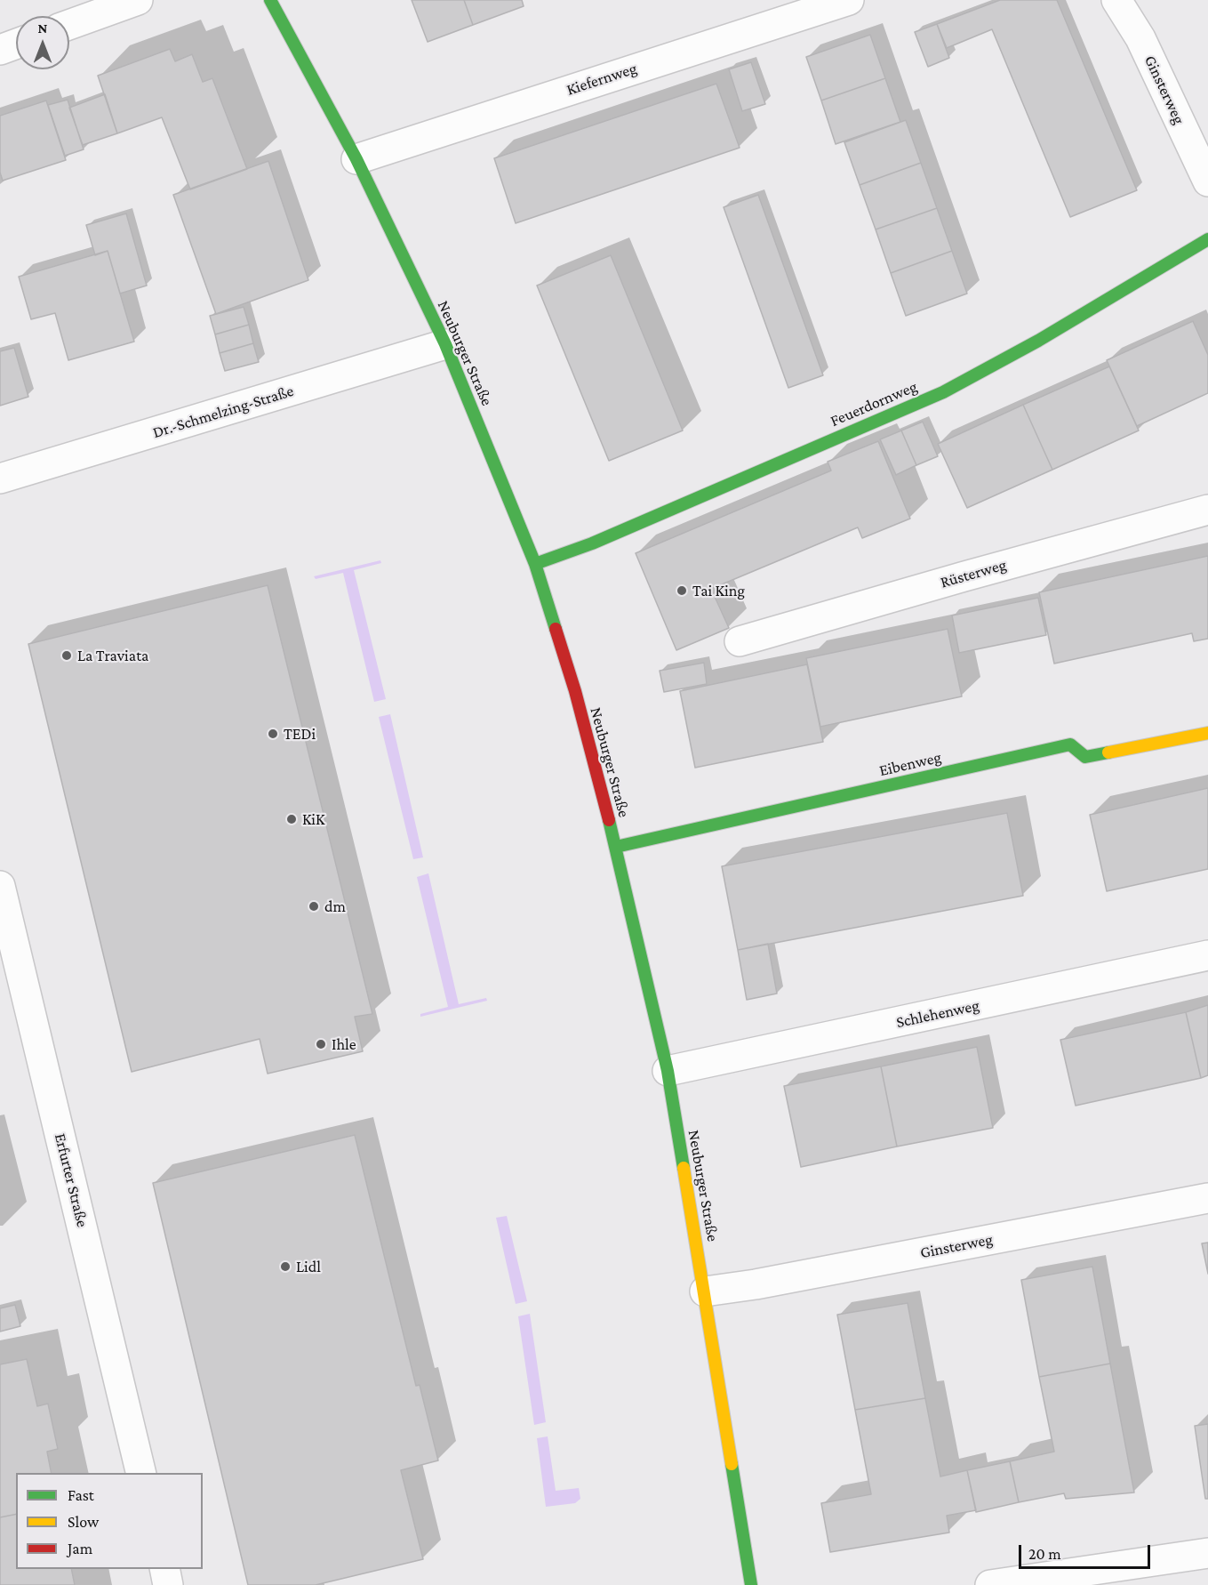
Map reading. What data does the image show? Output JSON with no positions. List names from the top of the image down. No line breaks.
{"streets":{"street":["Kiefernweg","Ginsterweg","Neuburger Straße","Feuerdornweg","Dr.-Schmelzing-Straße","Rüsterweg","Eibenweg","Schlehenweg","Erfurter Straße"]},"crossings":[["Kiefernweg","Neuburger Straße"],["Ginsterweg","Neuburger Straße"],["Neuburger Straße","Feuerdornweg"],["Neuburger Straße","Dr.-Schmelzing-Straße"],["Neuburger Straße","Eibenweg"],["Neuburger Straße","Schlehenweg"]],"places":["Tai King","La Traviata","TEDi","KiK","dm","Ihle","Lidl"],"legend":["Fast","Slow","Jam"],"scale_bar":"20 m","north":"top"}
